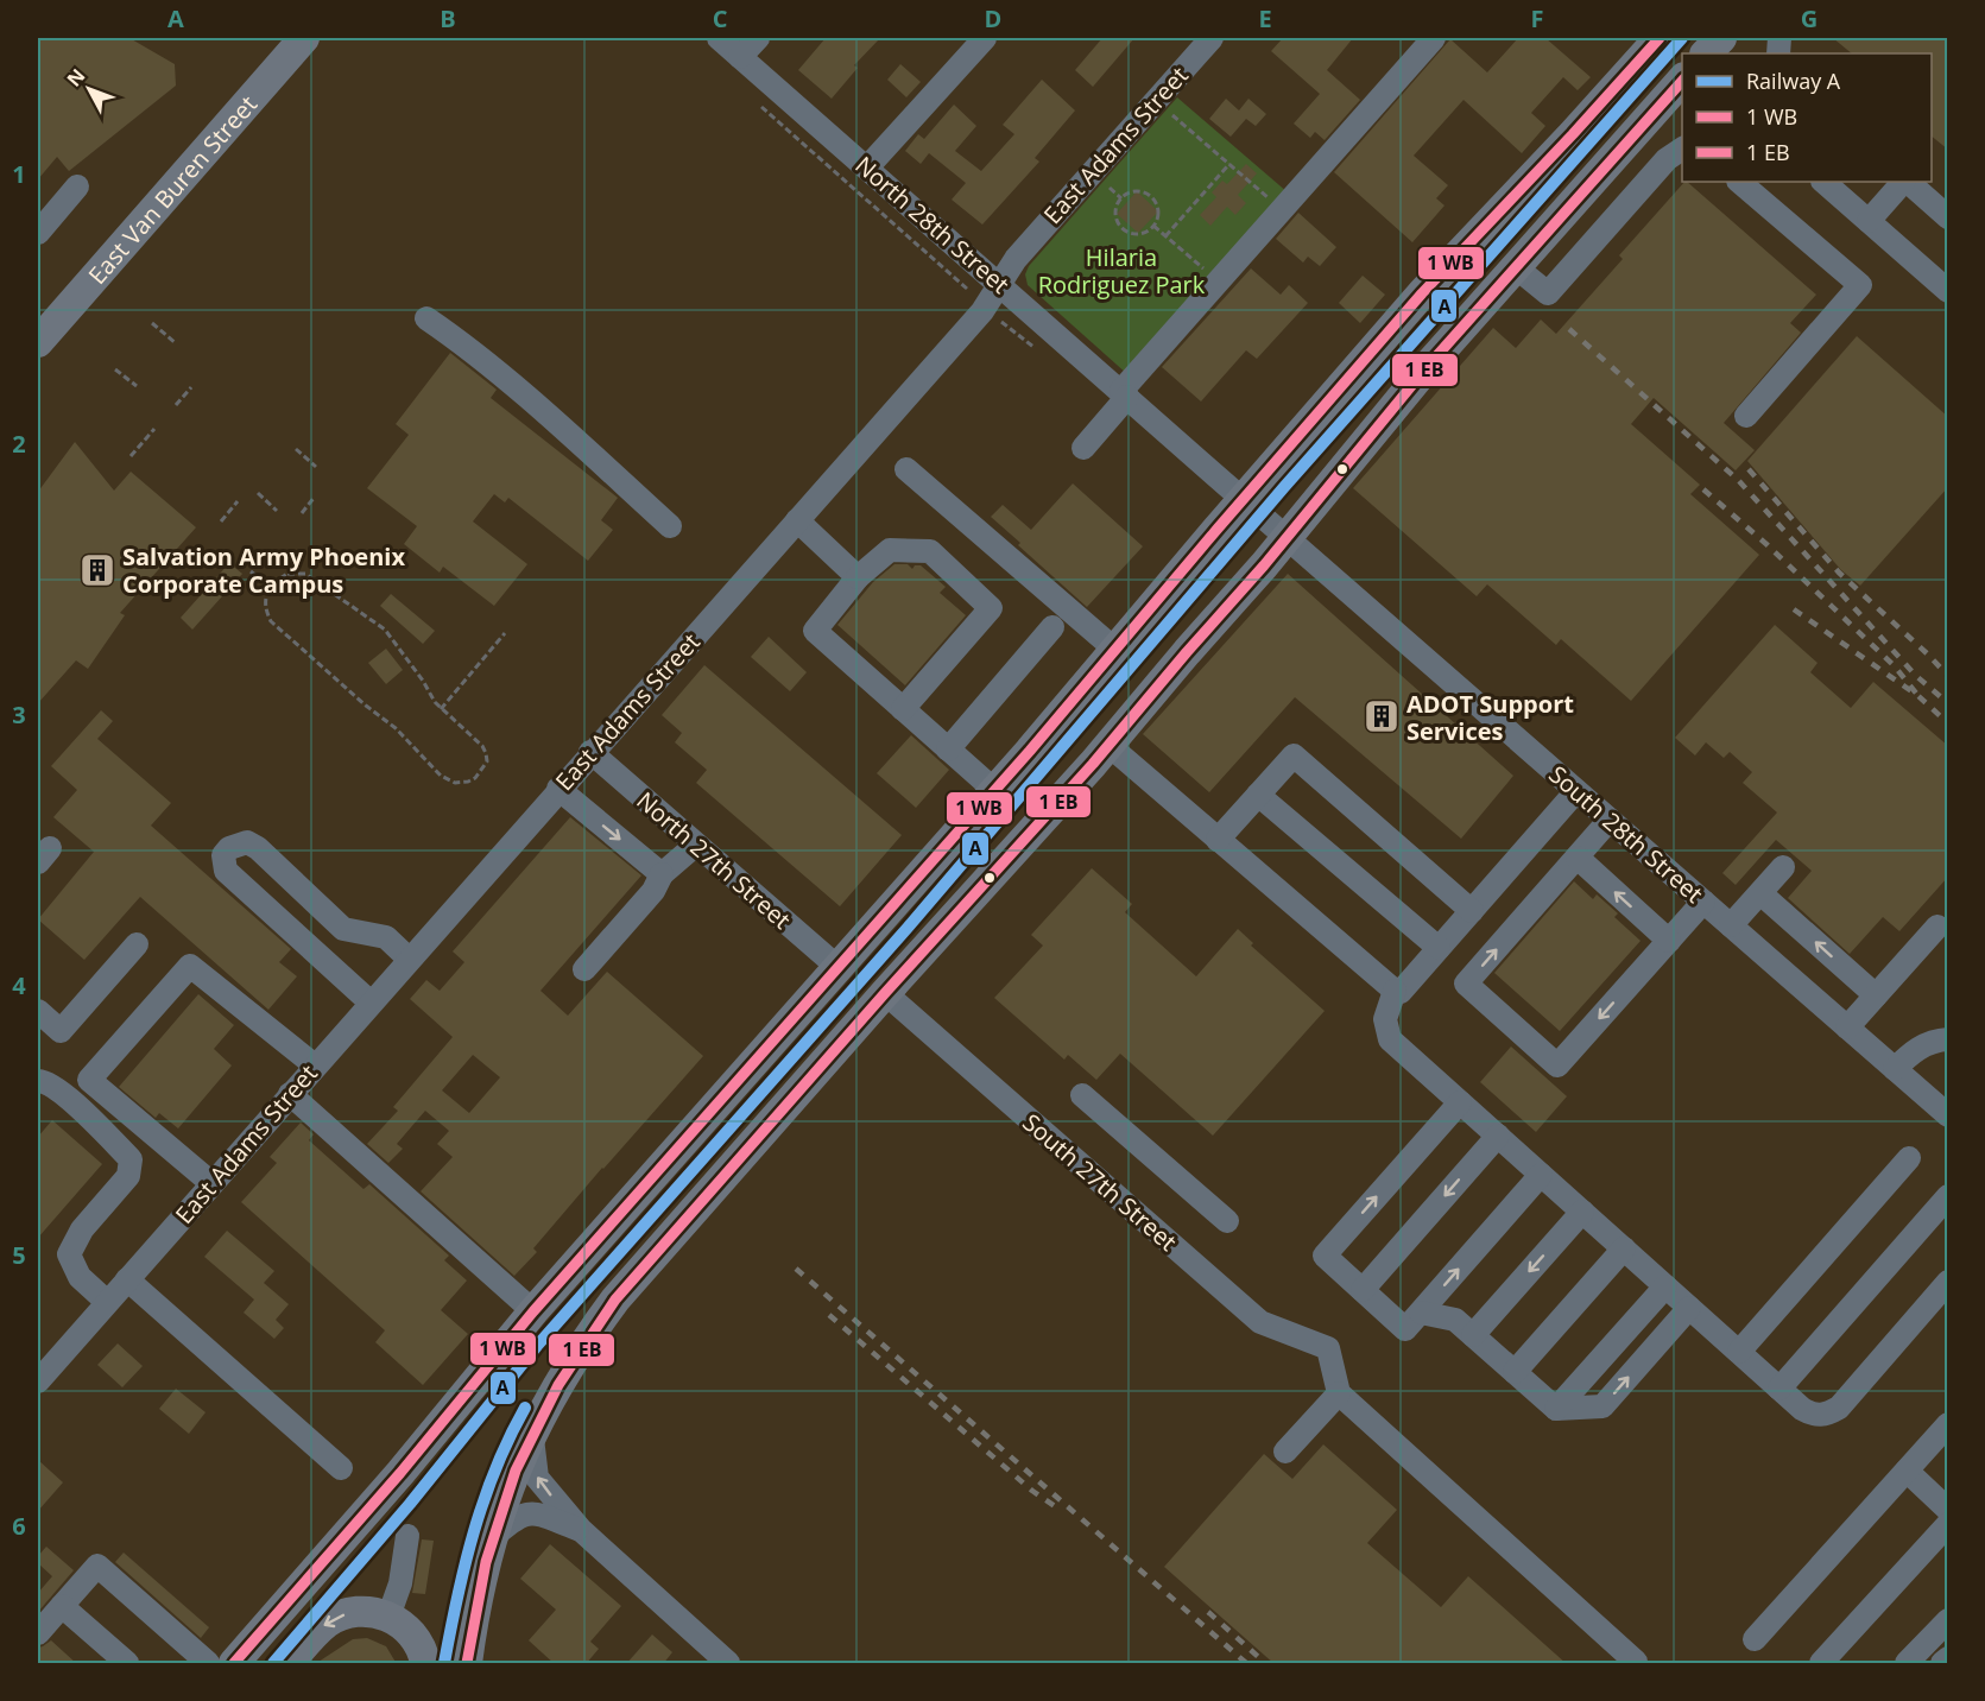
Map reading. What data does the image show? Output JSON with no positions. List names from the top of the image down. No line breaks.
{"streets":{"main road":["East Van Buren Street"],"street":["East Adams Street","North 28th Street","South 28th Street","North 27th Street","South 27th Street"]},"crossings":[["East Adams Street","North 28th Street"],["East Adams Street","North 27th Street"],["North 28th Street","South 28th Street"]],"parks":["Hilaria Rodriguez Park"],"places":{"building":["Salvation Army Phoenix Corporate Campus","ADOT Support Services"]},"lines":["rail line A"],"legend":["Railway A","1 WB","1 EB"],"north":"top left","grid":{"columns":["A","B","C","D","E","F","G"],"rows":["1","2","3","4","5","6"]}}
